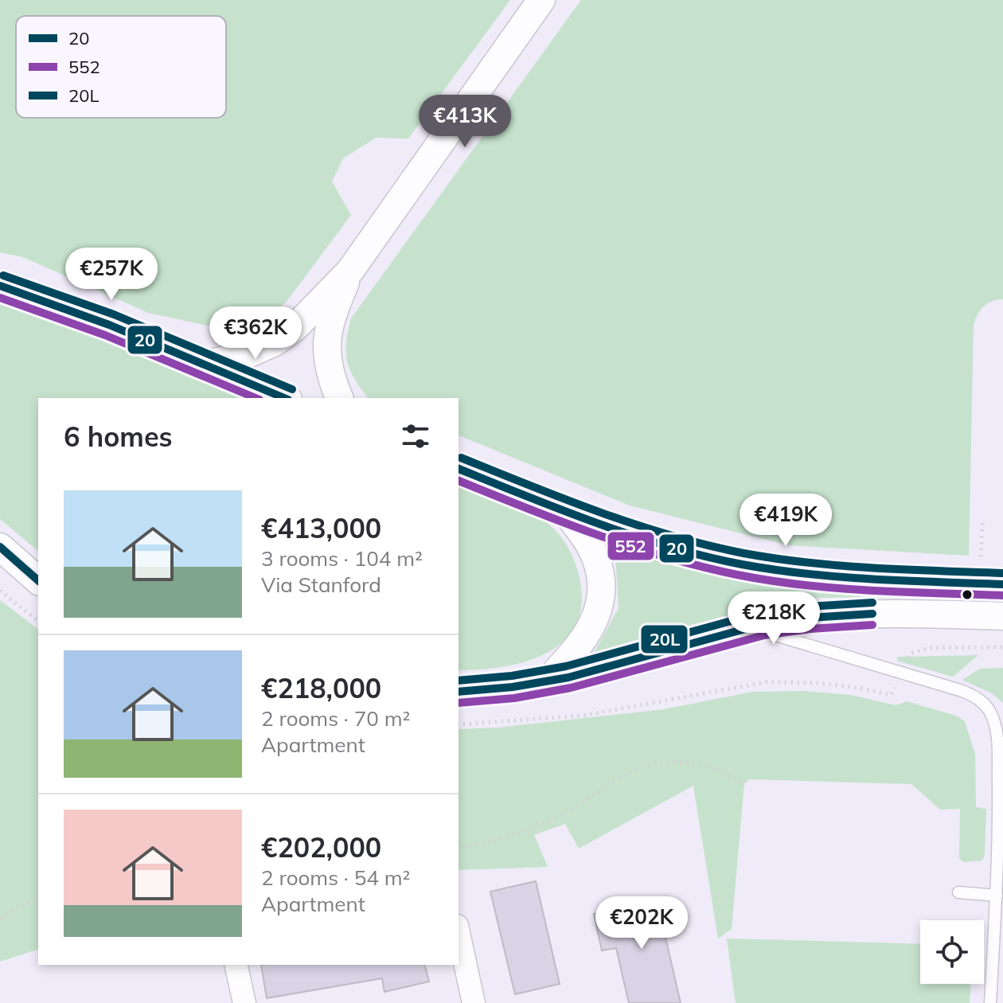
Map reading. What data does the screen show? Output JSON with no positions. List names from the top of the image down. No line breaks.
{"lines":["transit line 20L","transit line 20","transit line 552"],"legend":["20","552","20L"],"page":{"price":["€413K","€257K","€362K","€419K","€218K","€202K"],"heading":"6 homes","list":[{"name":"€413,000","note":"3 rooms · 104 m² · Via Stanford"},{"name":"€218,000","note":"2 rooms · 70 m² · Apartment"},{"name":"€202,000","note":"2 rooms · 54 m² · Apartment"}]}}
